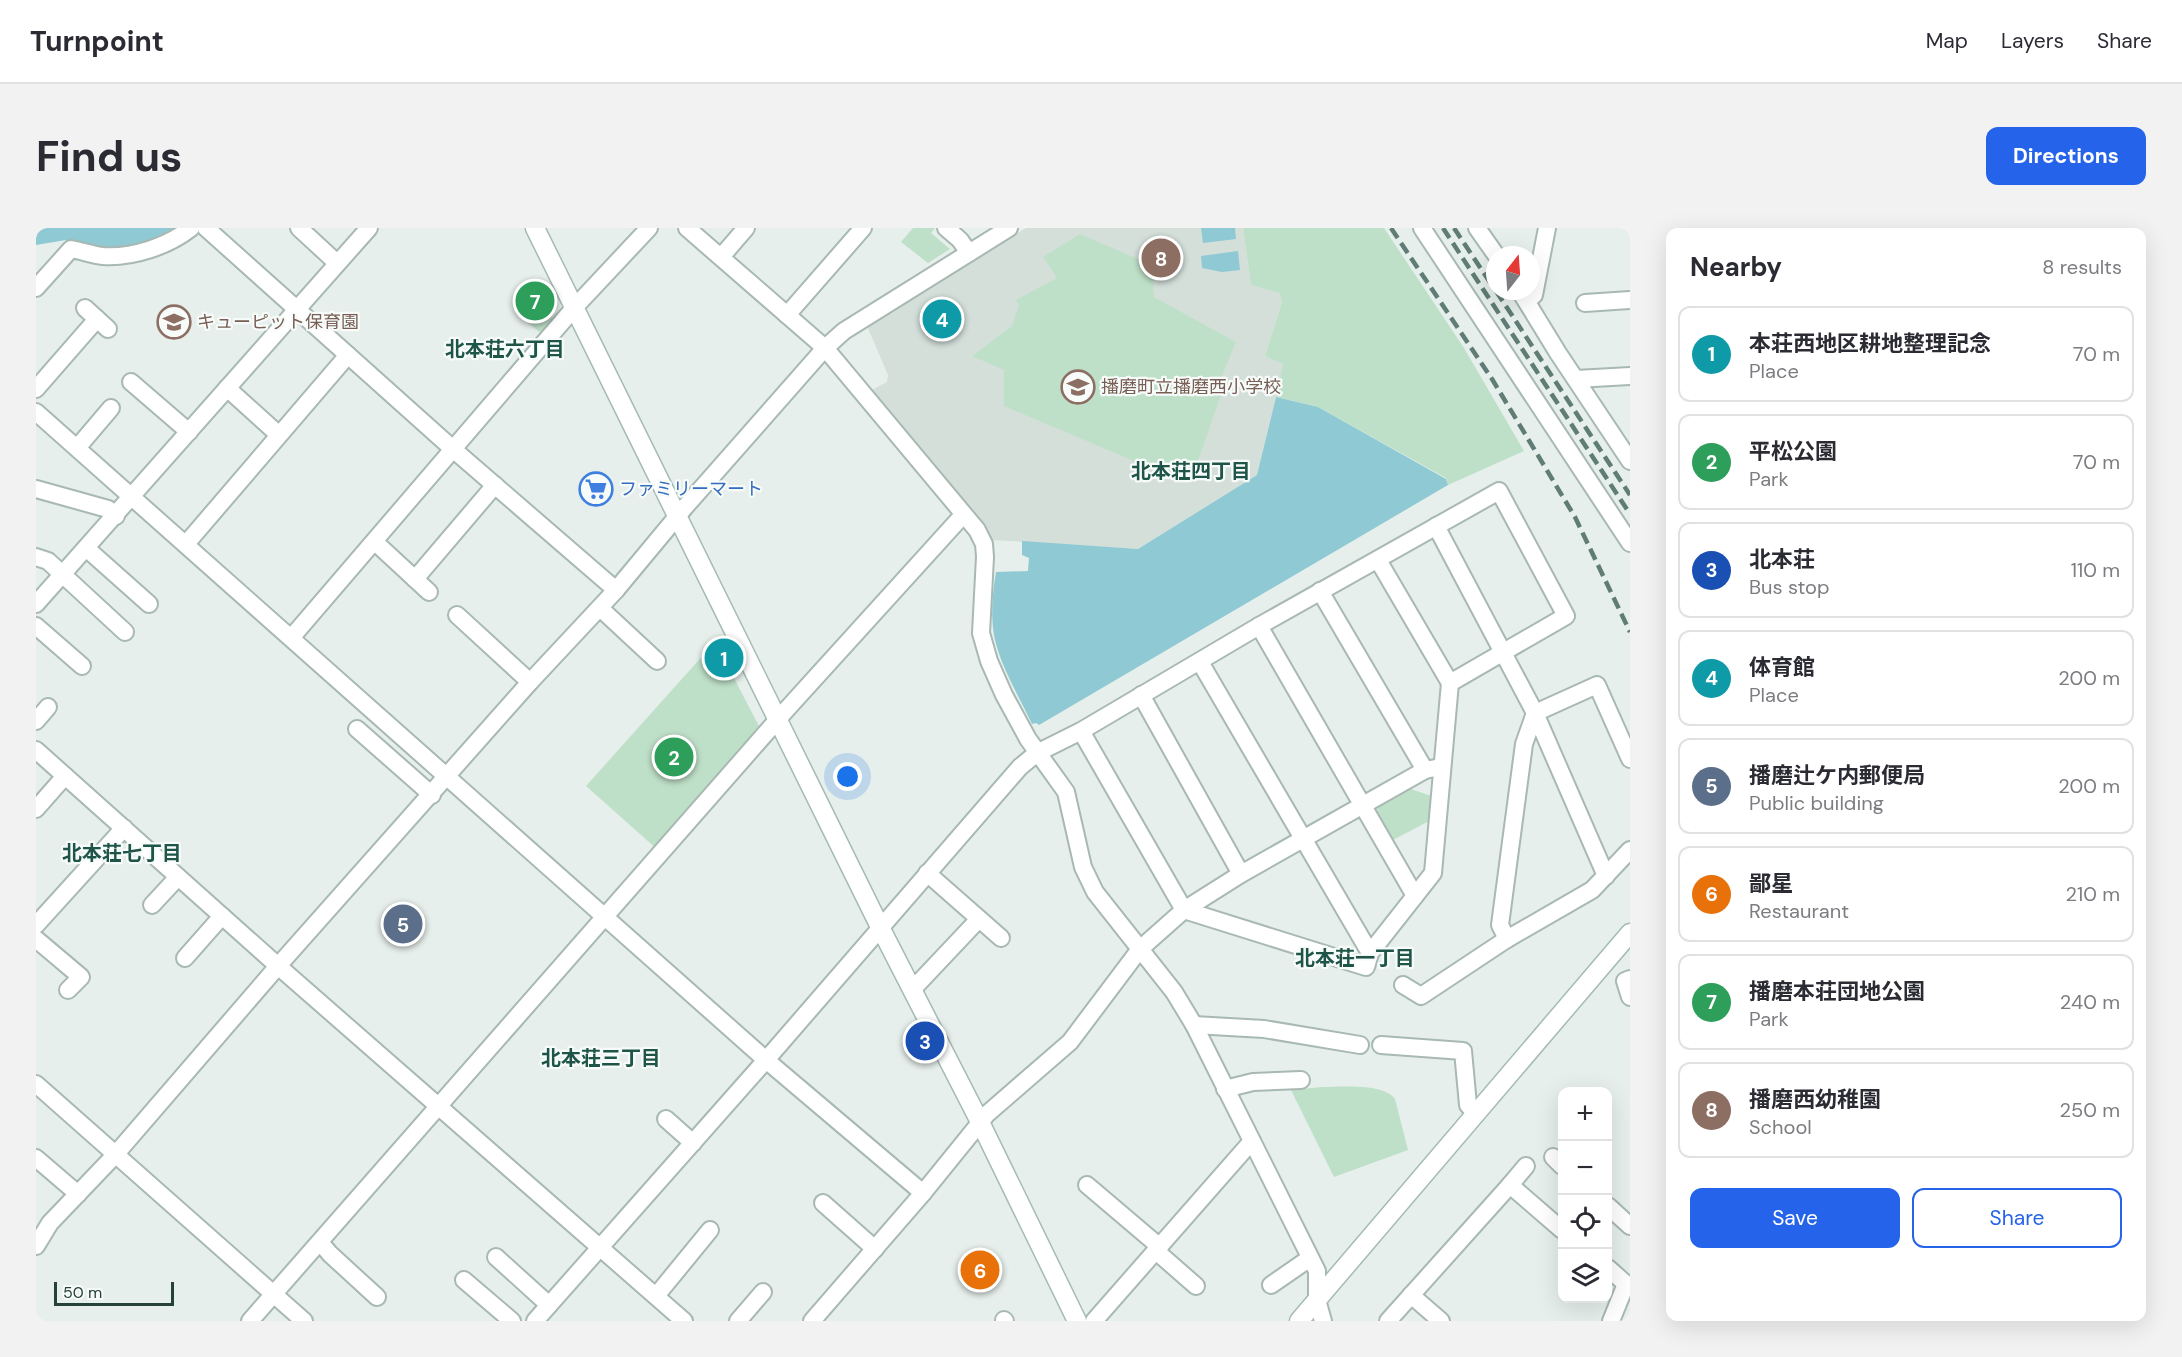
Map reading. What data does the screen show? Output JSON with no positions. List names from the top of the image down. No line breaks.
{"districts":["北本荘六丁目","北本荘四丁目","北本荘七丁目","北本荘一丁目","北本荘三丁目"],"places":{"school or university":["キューピット保育園","播磨町立播磨西小学校"],"supermarket":["ファミリーマート"]},"scale_bar":"50 m","north":"top","page":{"header":"Turnpoint","nav":["Map","Layers","Share"],"buttons":["Directions",["Save","Share"]],"title":"Find us","heading":["Nearby","8 results"],"pins":["8","7","4","1","2","5","3","6"],"list":[{"mark":"1","name":"本荘西地区耕地整理記念","note":"Place","value":"70 m"},{"mark":"2","name":"平松公園","note":"Park","value":"70 m"},{"mark":"3","name":"北本荘","note":"Bus stop","value":"110 m"},{"mark":"4","name":"体育館","note":"Place","value":"200 m"},{"mark":"5","name":"播磨辻ケ内郵便局","note":"Public building","value":"200 m"},{"mark":"6","name":"鄙星","note":"Restaurant","value":"210 m"},{"mark":"7","name":"播磨本荘団地公園","note":"Park","value":"240 m"},{"mark":"8","name":"播磨西幼稚園","note":"School","value":"250 m"}],"map_buttons":["+","−"],"scale":"50 m"}}
